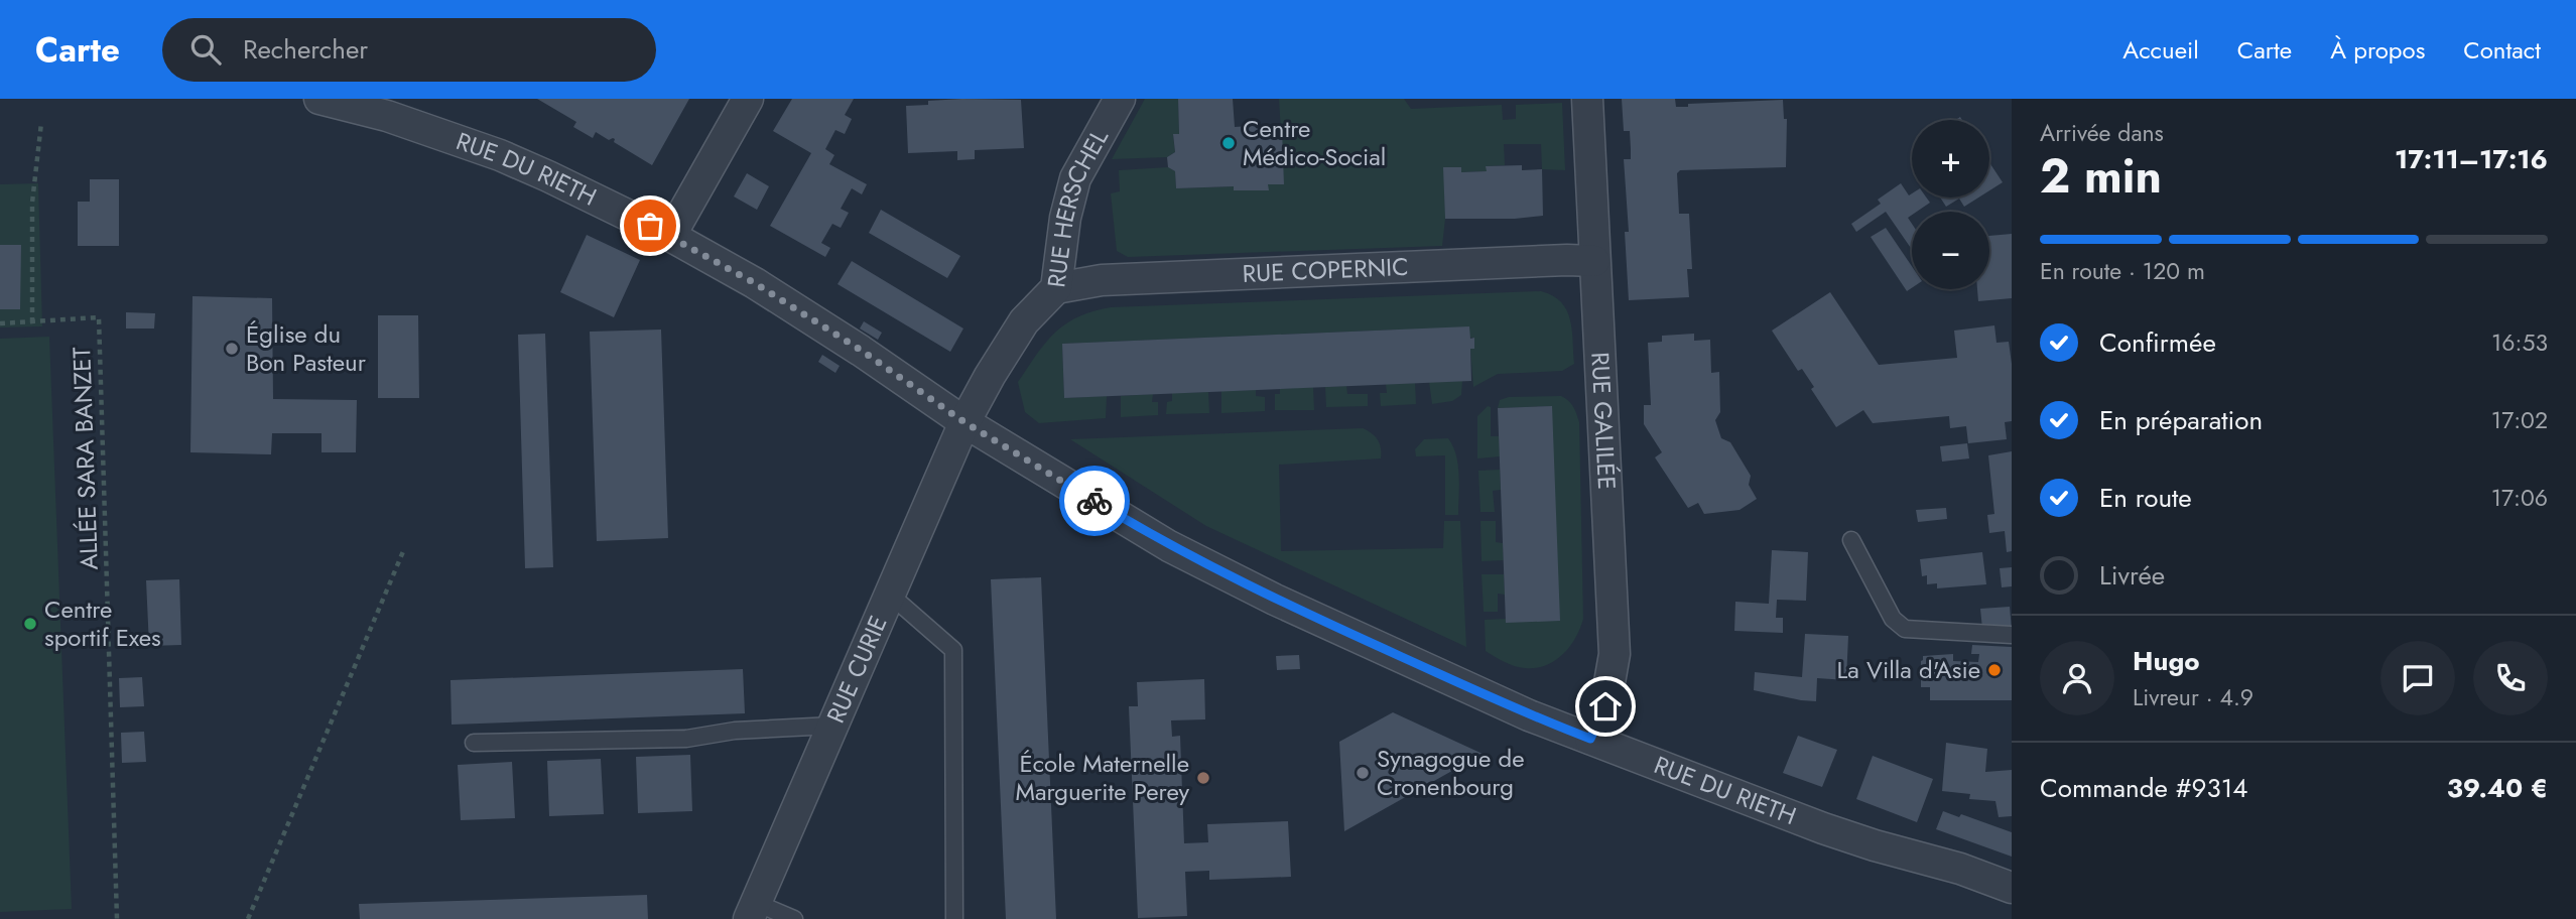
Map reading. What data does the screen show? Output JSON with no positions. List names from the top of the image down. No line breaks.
{"streets":{"street":["RUE DU RIETH","RUE HERSCHEL","RUE COPERNIC","RUE GALILÉE","RUE CURIE"],"path":["ALLÉE SARA BANZET"]},"crossings":[["RUE DU RIETH","RUE HERSCHEL"],["RUE DU RIETH","RUE GALILÉE"],["RUE DU RIETH","RUE CURIE"],["RUE HERSCHEL","RUE COPERNIC"],["RUE HERSCHEL","RUE CURIE"],["RUE COPERNIC","RUE GALILÉE"]],"places":["Centre Médico-Social","Église du Bon Pasteur","Centre sportif Exes","La Villa d'Asie","Synagogue de Cronenbourg","École Maternelle Marguerite Perey"],"page":{"header":"Carte","search":"Rechercher","nav":["Accueil","Carte","À propos","Contact"],"heading":["2 min","Arrivée dans","17:11–17:16"],"panel":["Hugo","Livreur · 4.9","Commande #9314","39.40 €"],"map_buttons":["+","−"],"bar":"En route · 120 m","list":[["Confirmée","16:53"],["En préparation","17:02"],["En route","17:06"],"Livrée"]}}
